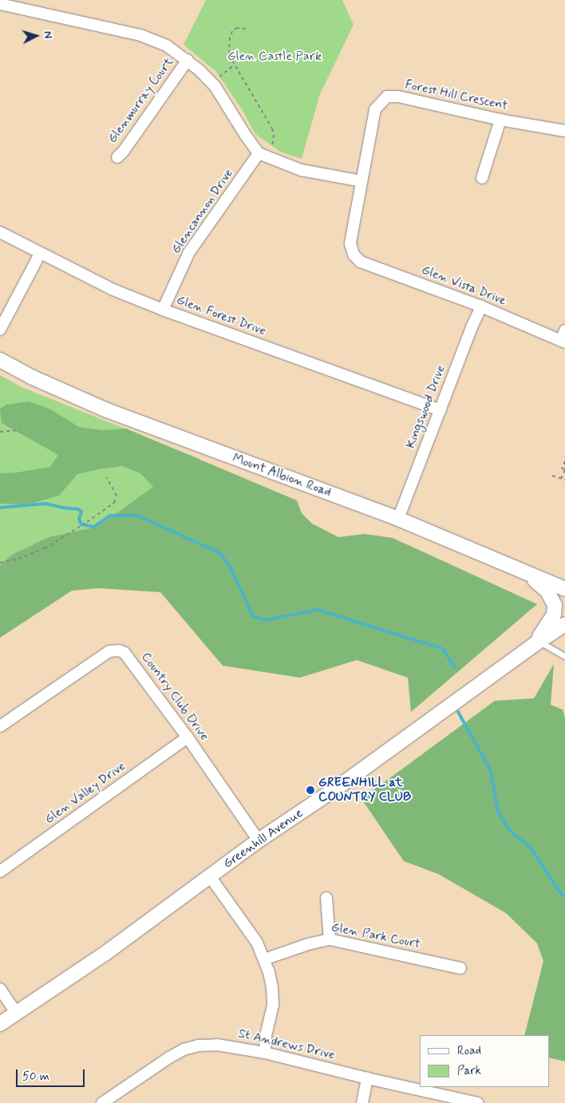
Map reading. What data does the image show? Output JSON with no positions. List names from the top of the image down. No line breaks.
{"streets":{"street":["Forest Hill Crescent","Glenmurray Court","Glencannon Drive","Glen Vista Drive","Glen Forest Drive","Kingswood Drive","Mount Albion Road","Country Club Drive","Glen Valley Drive","Greenhill Avenue","Glen Park Court","St Andrews Drive"]},"crossings":[["Forest Hill Crescent","Glen Vista Drive"],["Glencannon Drive","Glen Forest Drive"],["Glen Vista Drive","Kingswood Drive"],["Glen Forest Drive","Kingswood Drive"],["Kingswood Drive","Mount Albion Road"],["Country Club Drive","Glen Valley Drive"],["Country Club Drive","Greenhill Avenue"]],"parks":["Glen Castle Park"],"places":["GREENHILL at COUNTRY CLUB"],"legend":["Road","Park"],"scale_bar":"50 m","north":"right"}
